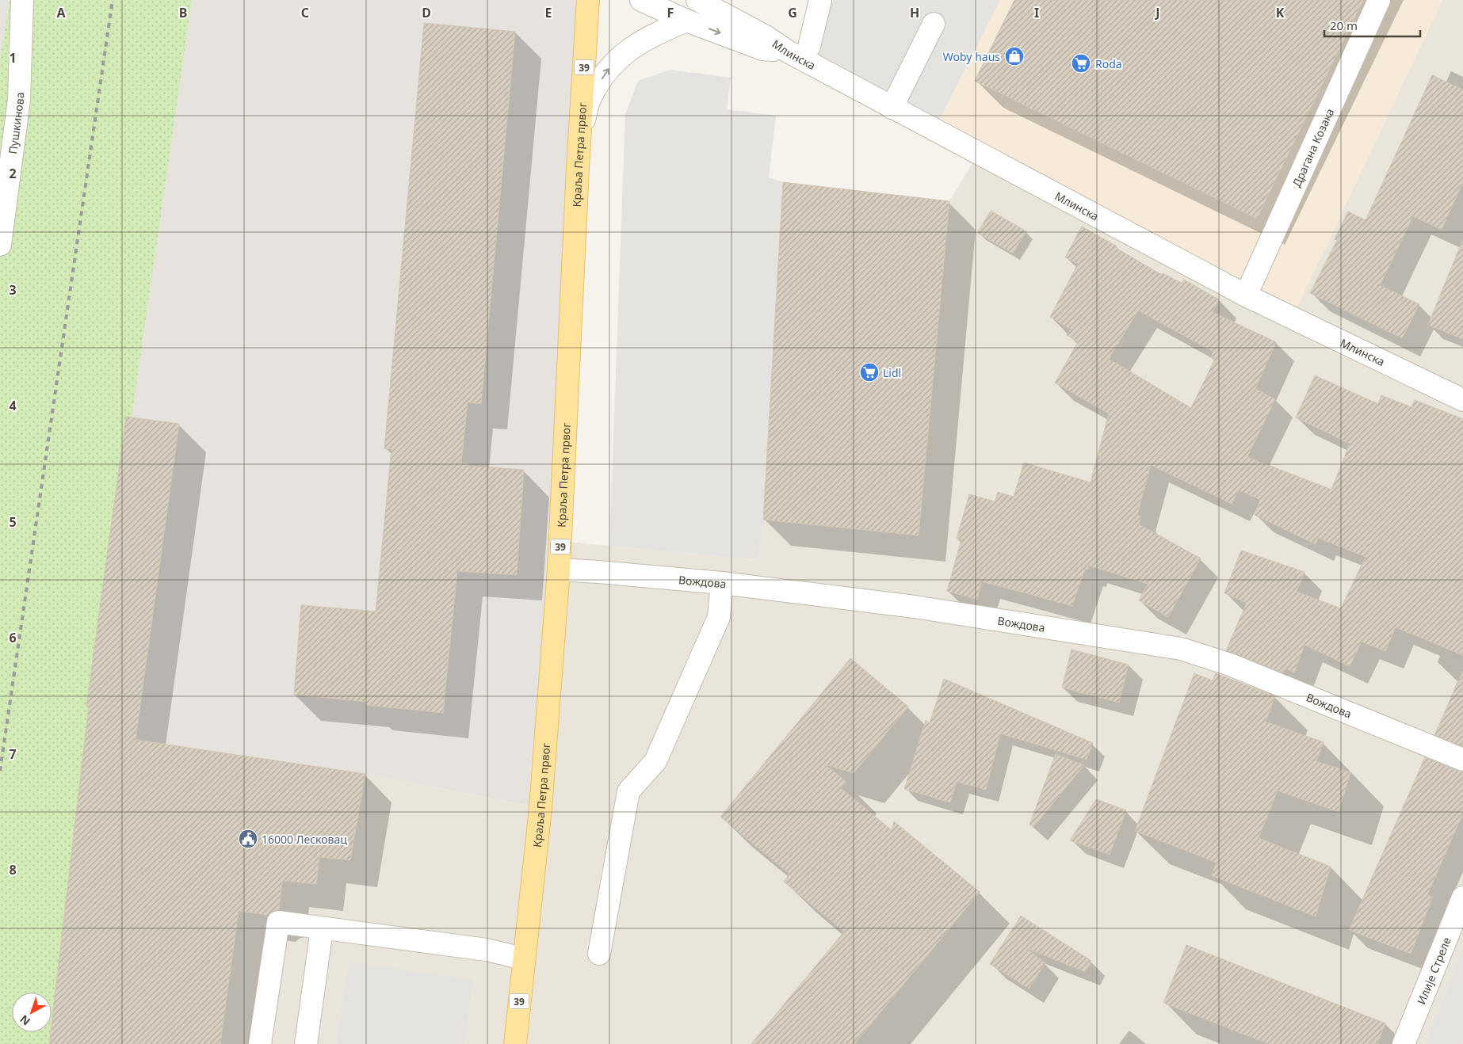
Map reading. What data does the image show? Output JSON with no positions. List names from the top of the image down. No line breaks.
{"streets":{"main road":["39","Краља Петра првог"],"street":["Млинска","Пушкинова","Драгана Козака","Вождова","Илије Стреле"]},"crossings":[["Млинска","Драгана Козака"],["Краља Петра првог","Вождова"]],"places":{"shop":["Woby haus"],"supermarket":["Roda","Lidl"],"public building":["16000 Лесковац"]},"scale_bar":"20 m","north":"bottom left","grid":{"columns":["A","B","C","D","E","F","G","H","I","J","K"],"rows":["1","2","3","4","5","6","7","8"]}}
